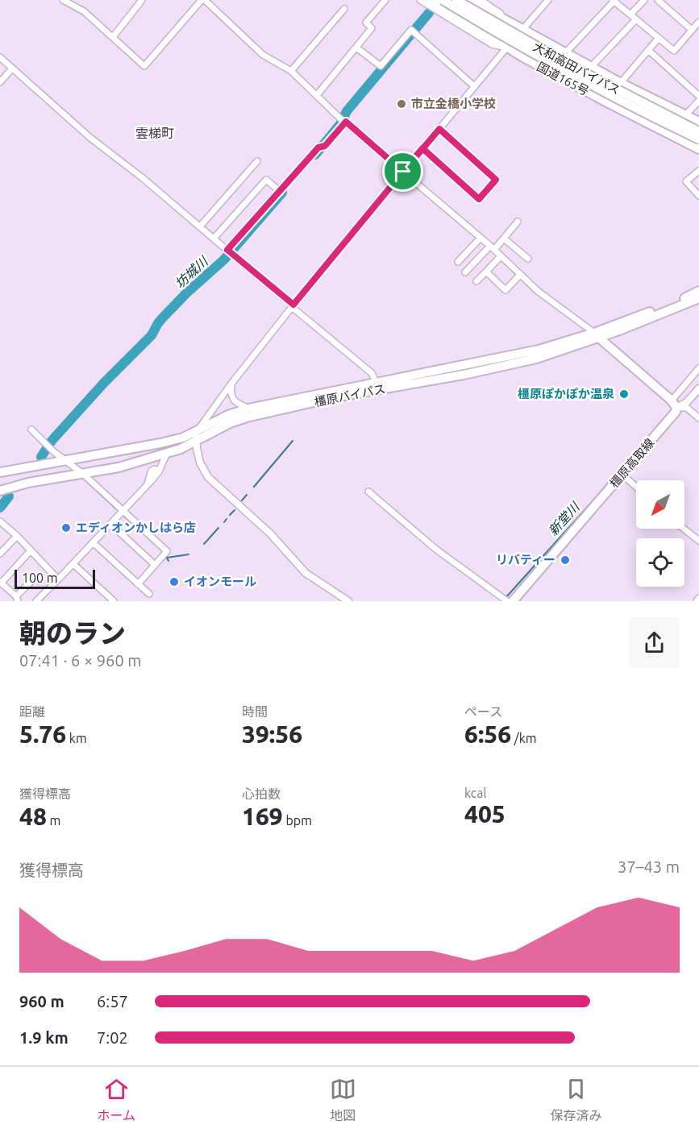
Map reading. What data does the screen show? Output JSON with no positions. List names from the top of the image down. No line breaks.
{"streets":{"main road":["大和高田バイパス","国道165号","橿原バイパス","橿原高取線"]},"districts":["雲梯町"],"water":["坊城川","新堂川"],"places":["市立金橋小学校","橿原ぽかぽか温泉","エディオンかしはら店","リバティー","イオンモール"],"scale_bar":"100 m","north":"bottom left","page":{"scale":"100 m","heading":["朝のラン","07:41 · 6 × 960 m"],"stats":[["距離","5.76 km"],["時間","39:56"],["ペース","6:56 /km"],["獲得標高","48 m"],["心拍数","169 bpm"],["kcal","405"]],"chart":["獲得標高","37–43 m"],"list":[{"name":"960 m","note":"6:57"},{"name":"1.9 km","note":"7:02"}],"tabs":["ホーム","地図","保存済み"]}}
